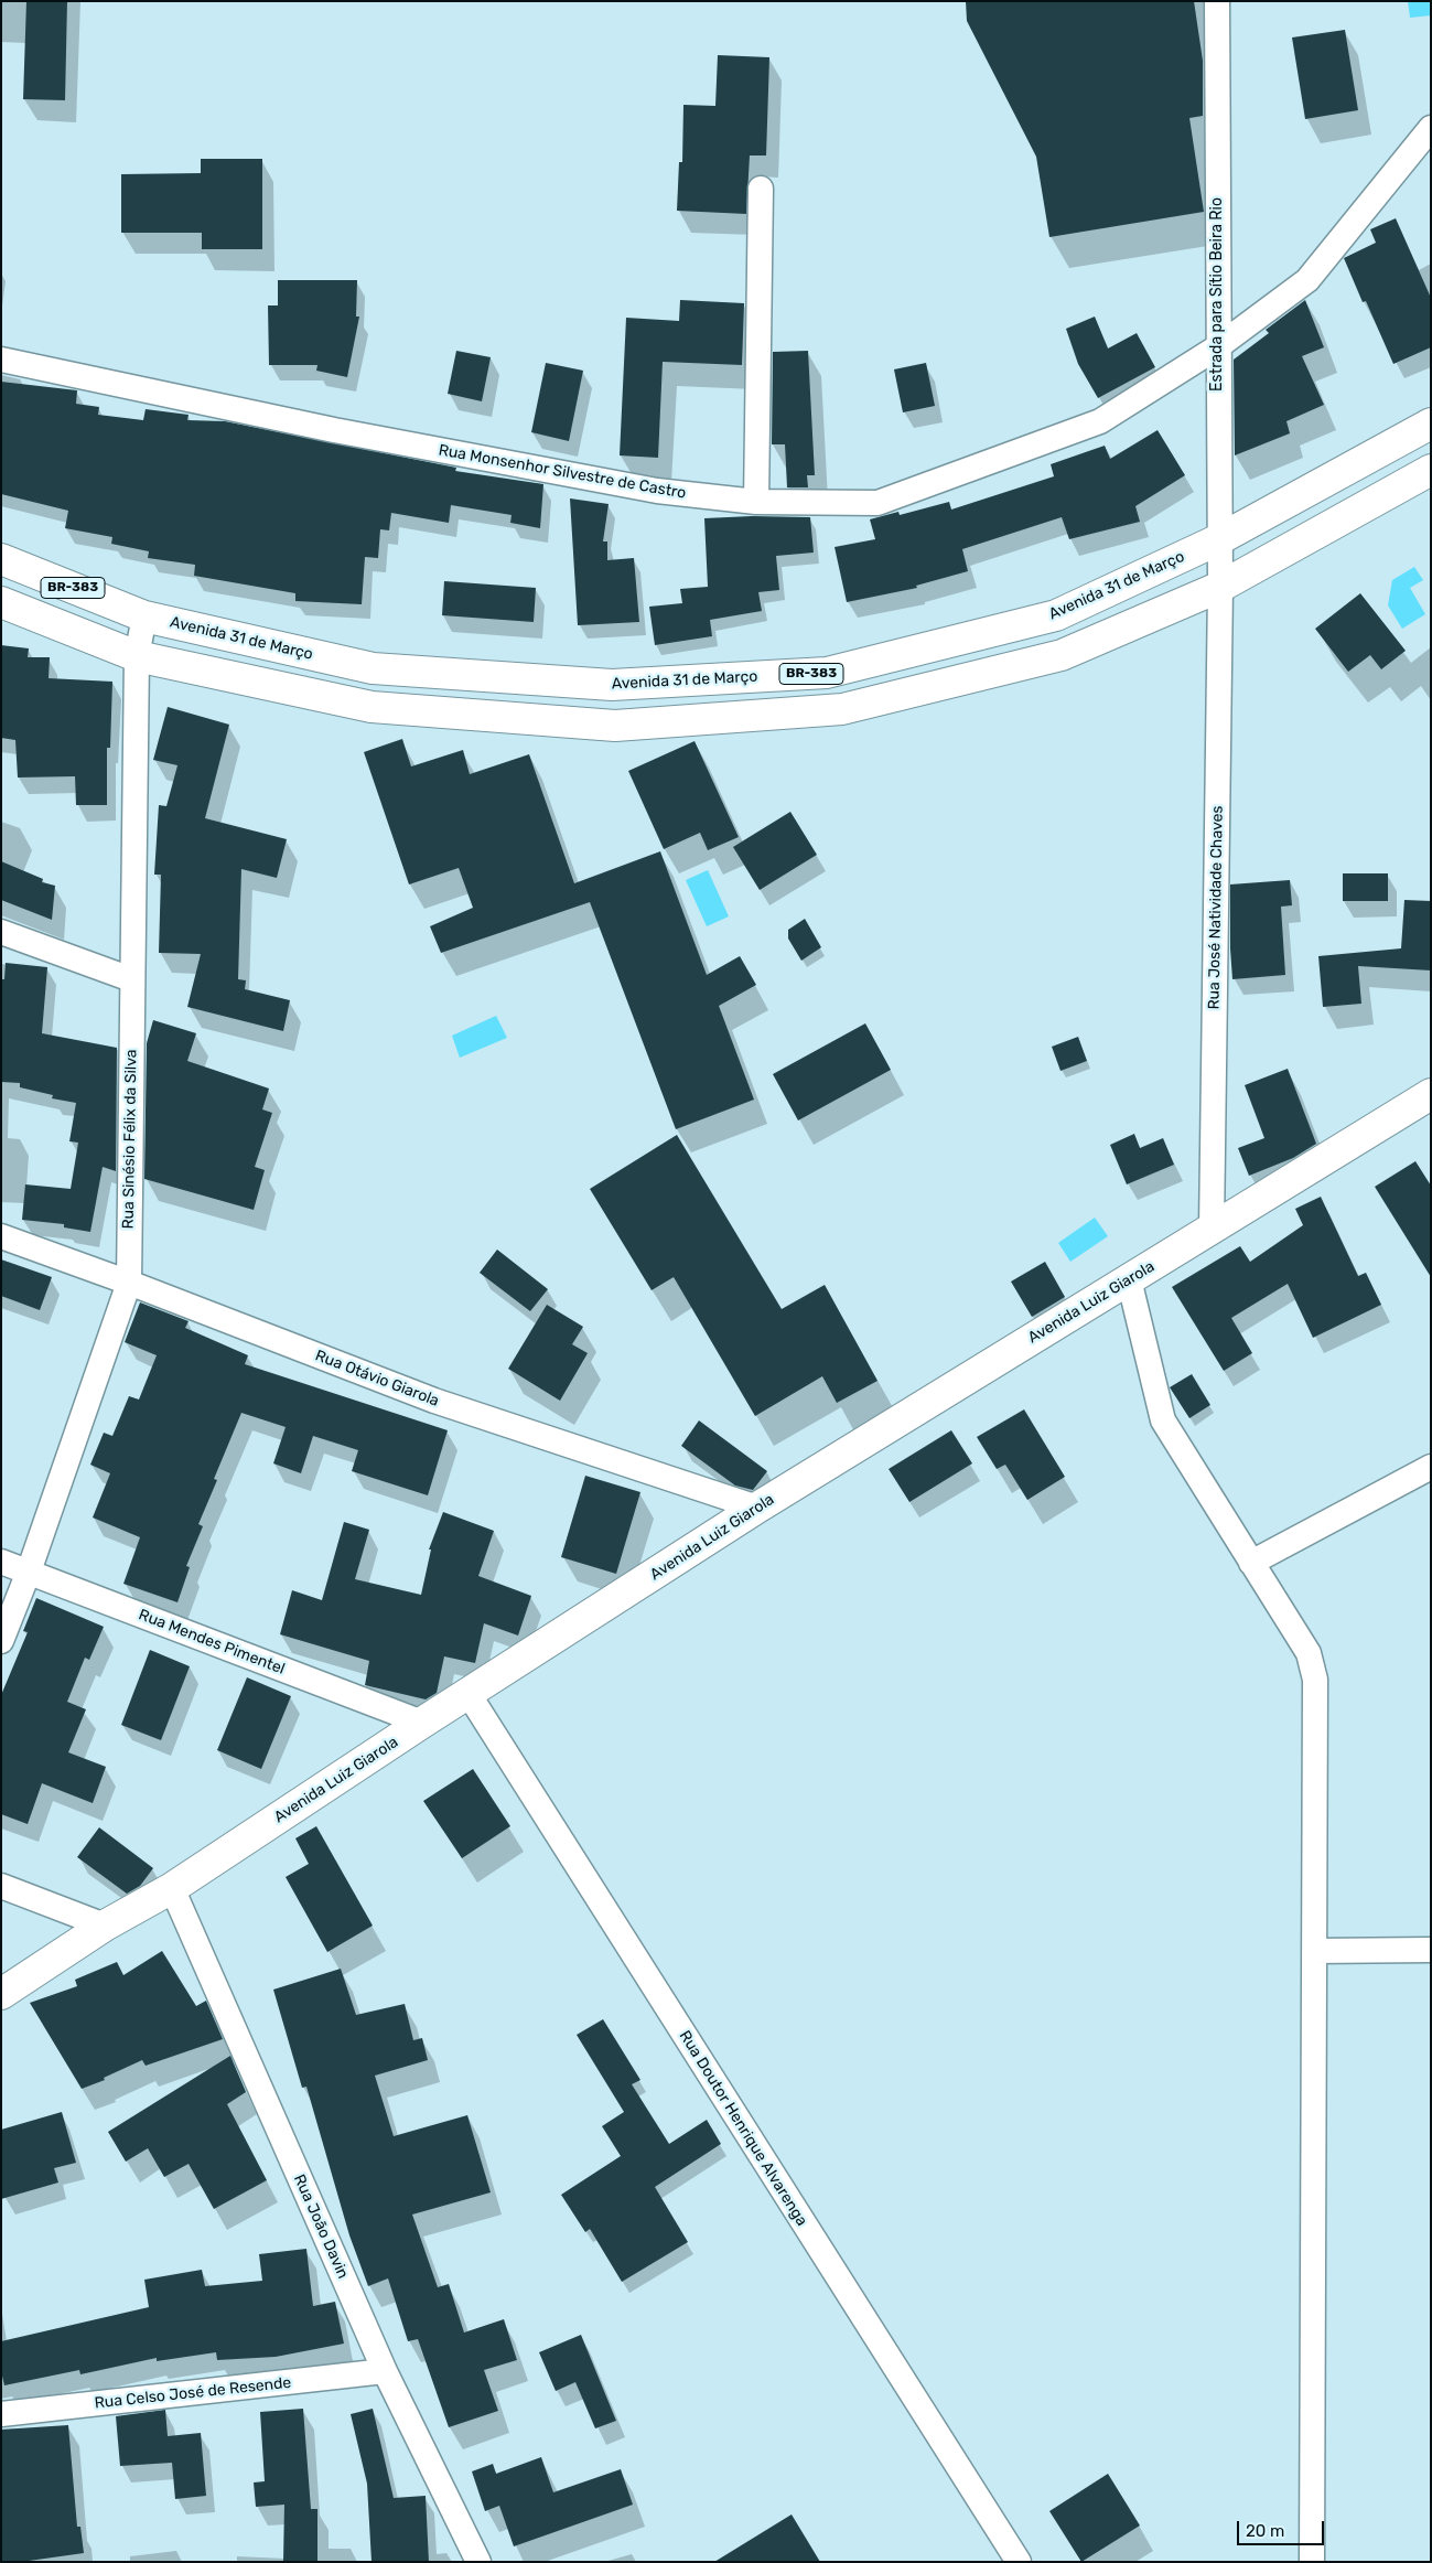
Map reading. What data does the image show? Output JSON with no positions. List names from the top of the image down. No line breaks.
{"streets":{"main road":["Avenida 31 de Março","BR-383","Avenida Luiz Giarola"],"street":["Estrada para Sítio Beira Rio","Rua Monsenhor Silvestre de Castro","Rua José Natividade Chaves","Rua Sinésio Félix da Silva","Rua Otávio Giarola","Rua Mendes Pimentel","Rua Doutor Henrique Alvarenga","Rua João Davin","Rua Celso José de Resende"]},"crossings":[["Estrada para Sítio Beira Rio","Rua Monsenhor Silvestre de Castro"],["Estrada para Sítio Beira Rio","Avenida 31 de Março"],["Estrada para Sítio Beira Rio","BR-383"],["Estrada para Sítio Beira Rio","Rua José Natividade Chaves"],["Avenida 31 de Março","Rua Sinésio Félix da Silva"],["BR-383","Rua José Natividade Chaves"],["BR-383","Rua Sinésio Félix da Silva"],["Rua José Natividade Chaves","Avenida Luiz Giarola"],["Rua Sinésio Félix da Silva","Rua Otávio Giarola"],["Rua Sinésio Félix da Silva","Rua Mendes Pimentel"],["Avenida Luiz Giarola","Rua Otávio Giarola"],["Avenida Luiz Giarola","Rua Mendes Pimentel"],["Avenida Luiz Giarola","Rua Doutor Henrique Alvarenga"],["Avenida Luiz Giarola","Rua João Davin"],["Rua João Davin","Rua Celso José de Resende"]],"scale_bar":"20 m"}
